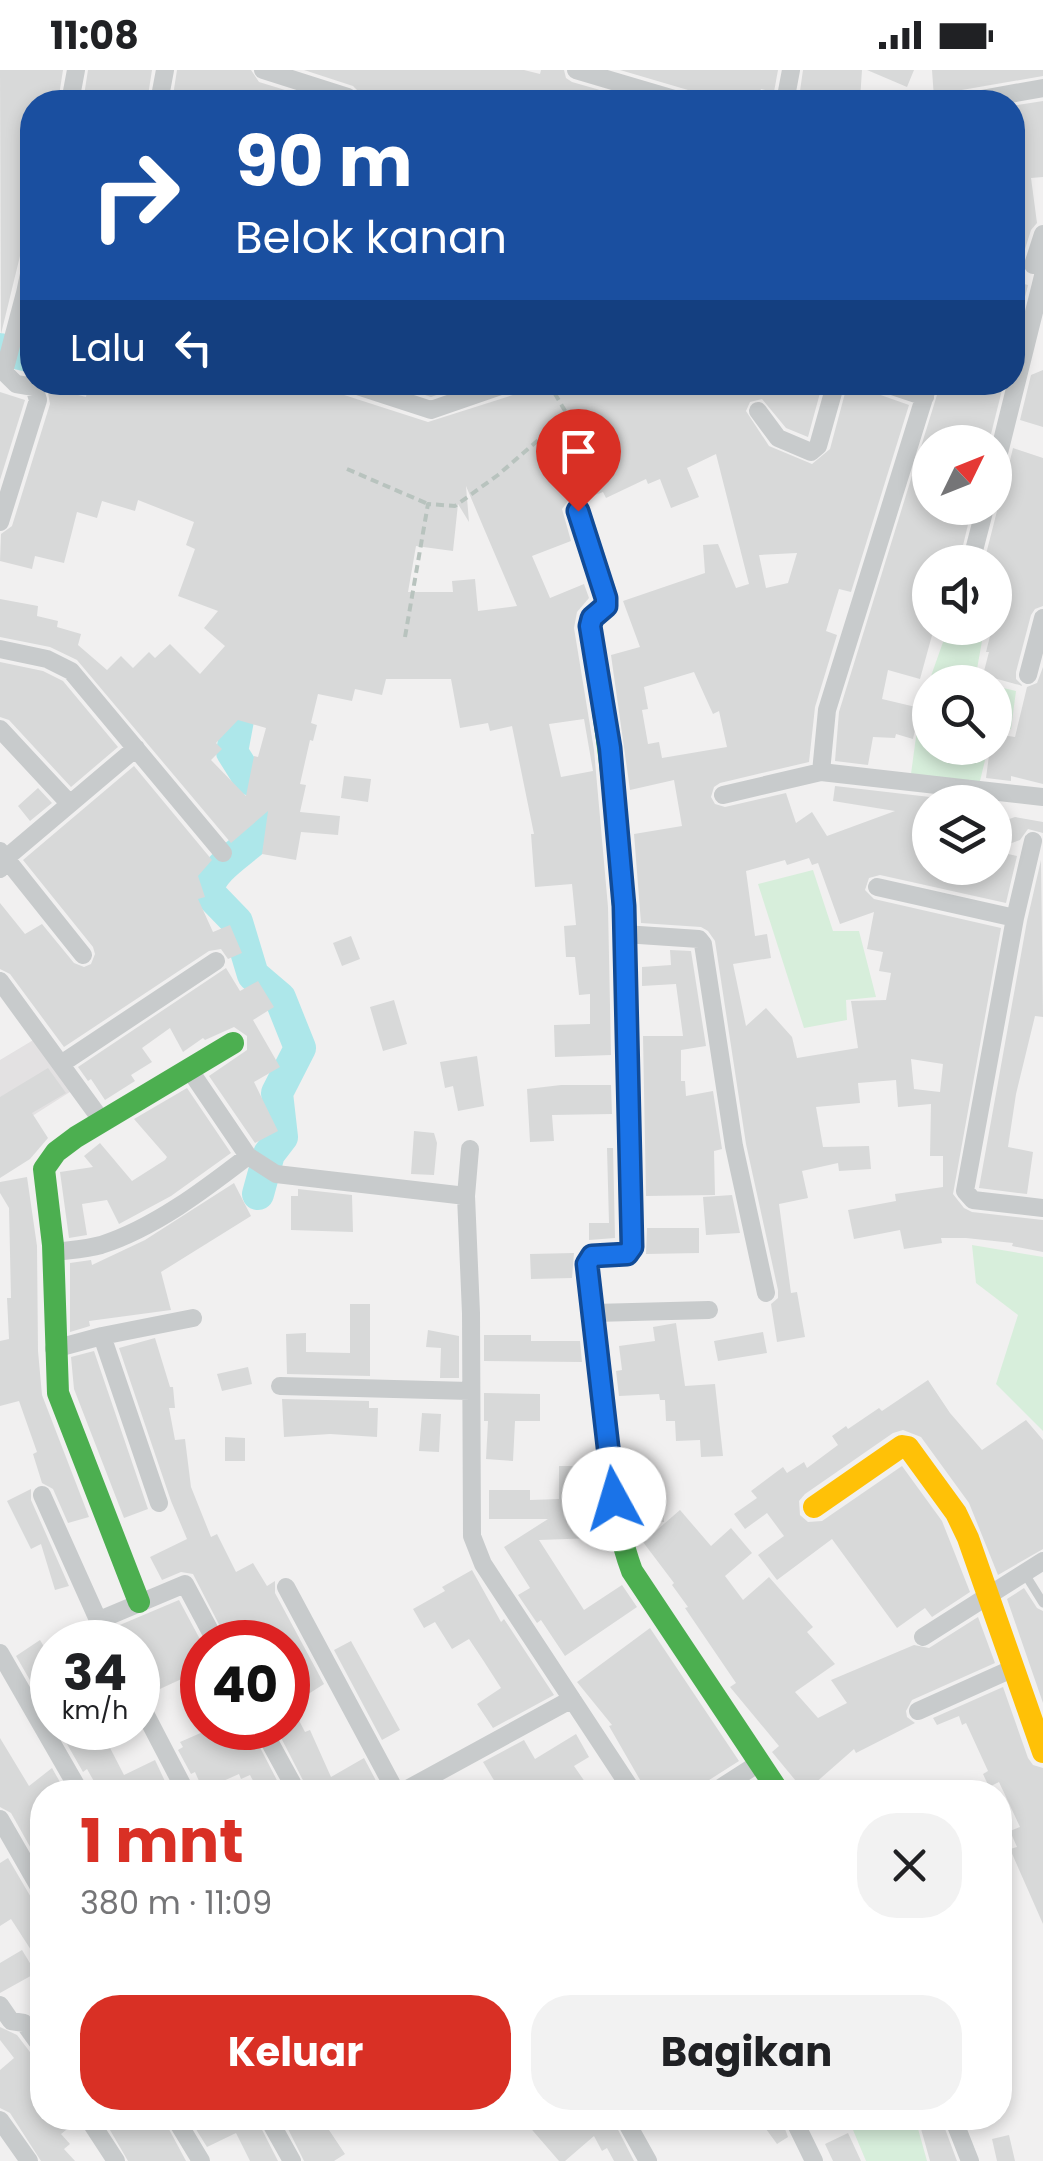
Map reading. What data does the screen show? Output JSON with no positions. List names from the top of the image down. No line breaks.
{"north":"top right","page":{"status":"11:08","turn":["90 m","Belok kanan"],"then":"Lalu","speed":"34 km/h","limit":"40","heading":["1 mnt","380 m · 11:09"],"buttons":["Keluar","Bagikan"]}}
